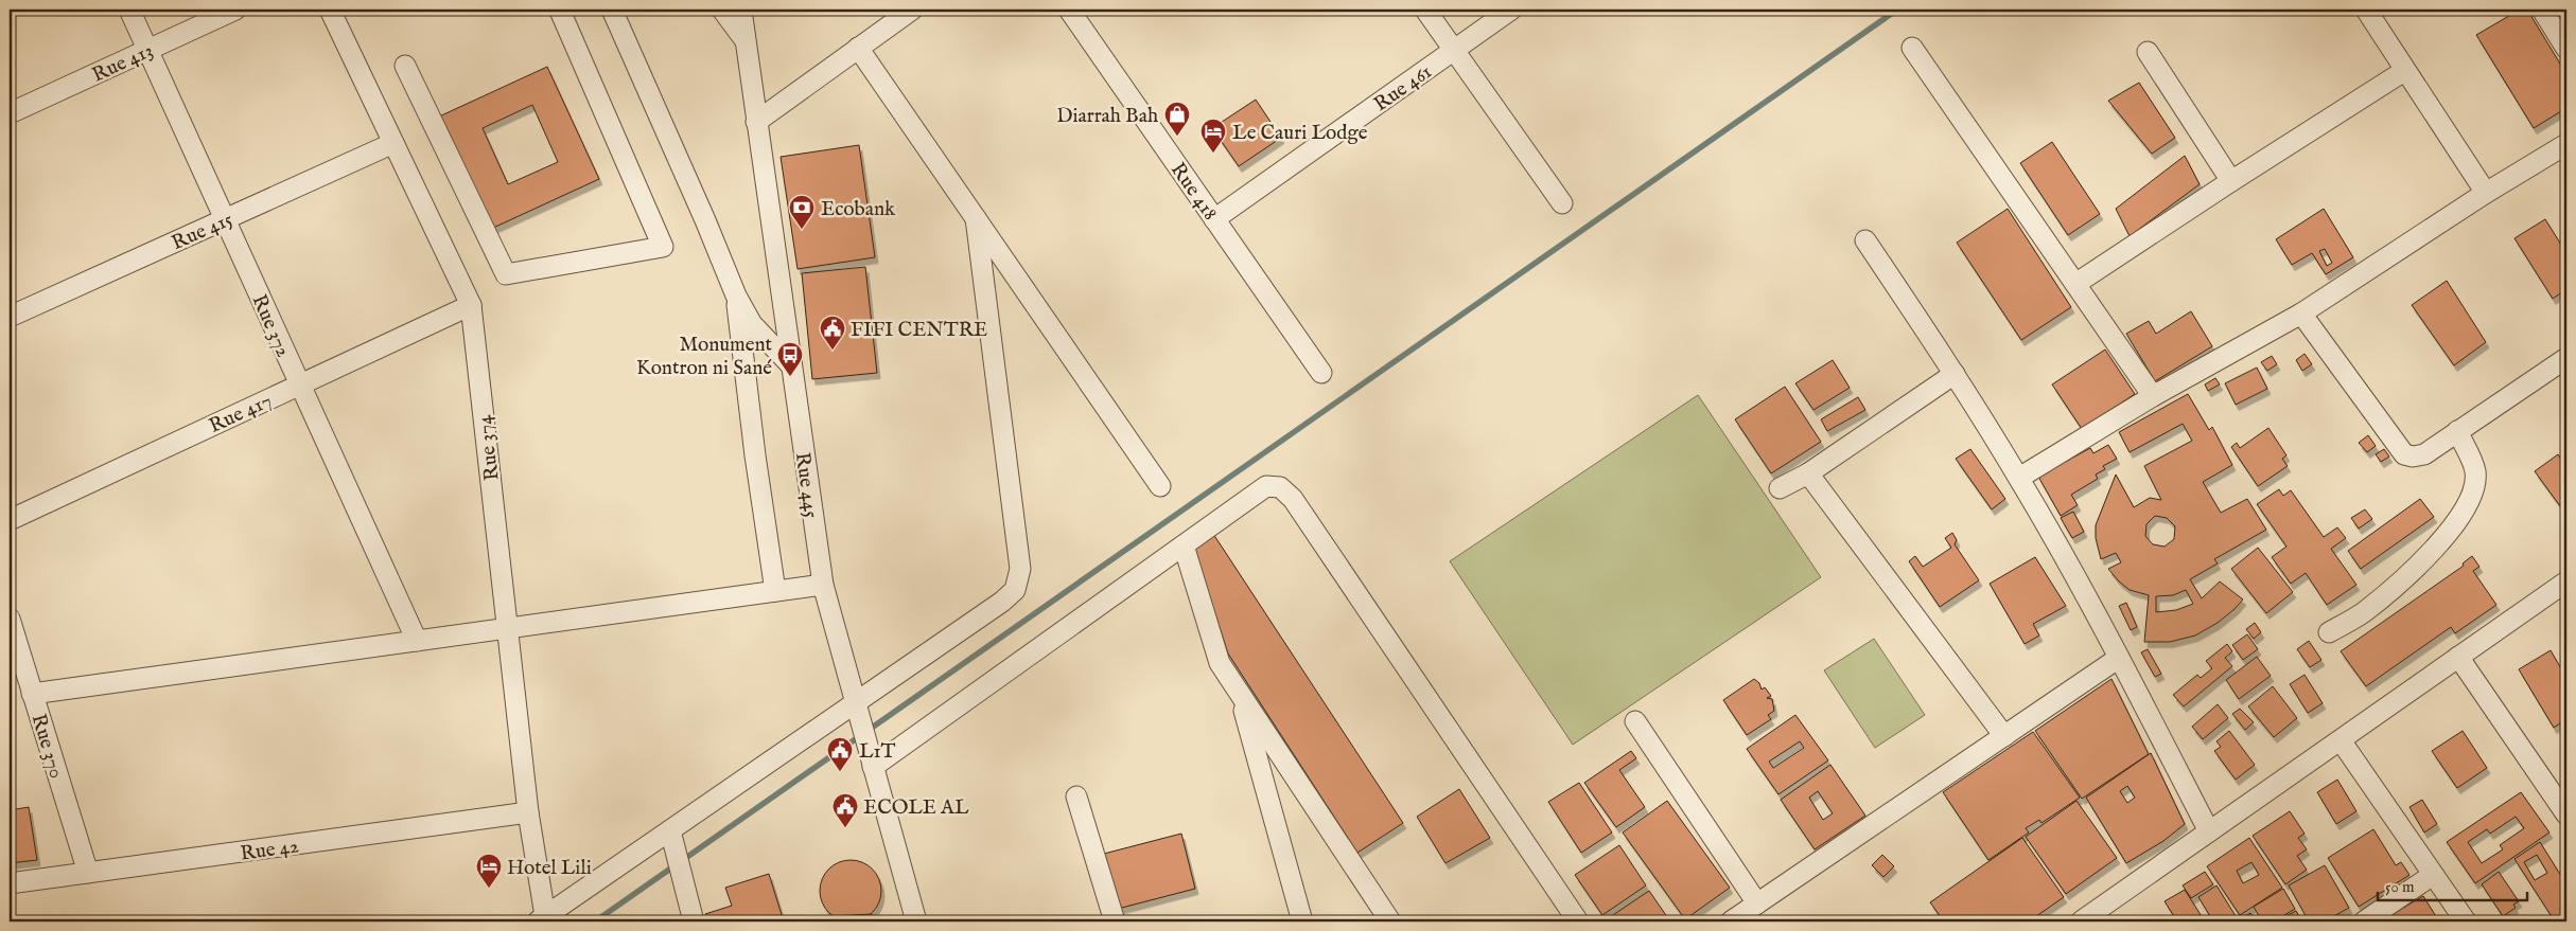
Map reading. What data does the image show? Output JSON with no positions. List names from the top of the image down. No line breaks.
{"streets":{"street":["Rue 413","Rue 461","Rue 418","Rue 415","Rue 372","Rue 417","Rue 374","Rue 445","Rue 370","Rue 42"]},"crossings":[["Rue 413","Rue 372"],["Rue 461","Rue 418"],["Rue 415","Rue 372"],["Rue 415","Rue 374"],["Rue 372","Rue 417"],["Rue 417","Rue 374"],["Rue 374","Rue 42"],["Rue 370","Rue 42"]],"places":{"shop":["Diarrah Bah"],"hotel":["Le Cauri Lodge","Hotel Lili"],"bank":["Ecobank"],"public building":["FIFI CENTRE","L1T","ECOLE AL"],"bus stop":["Monument Kontron ni Sané"]},"scale_bar":"50 m"}
